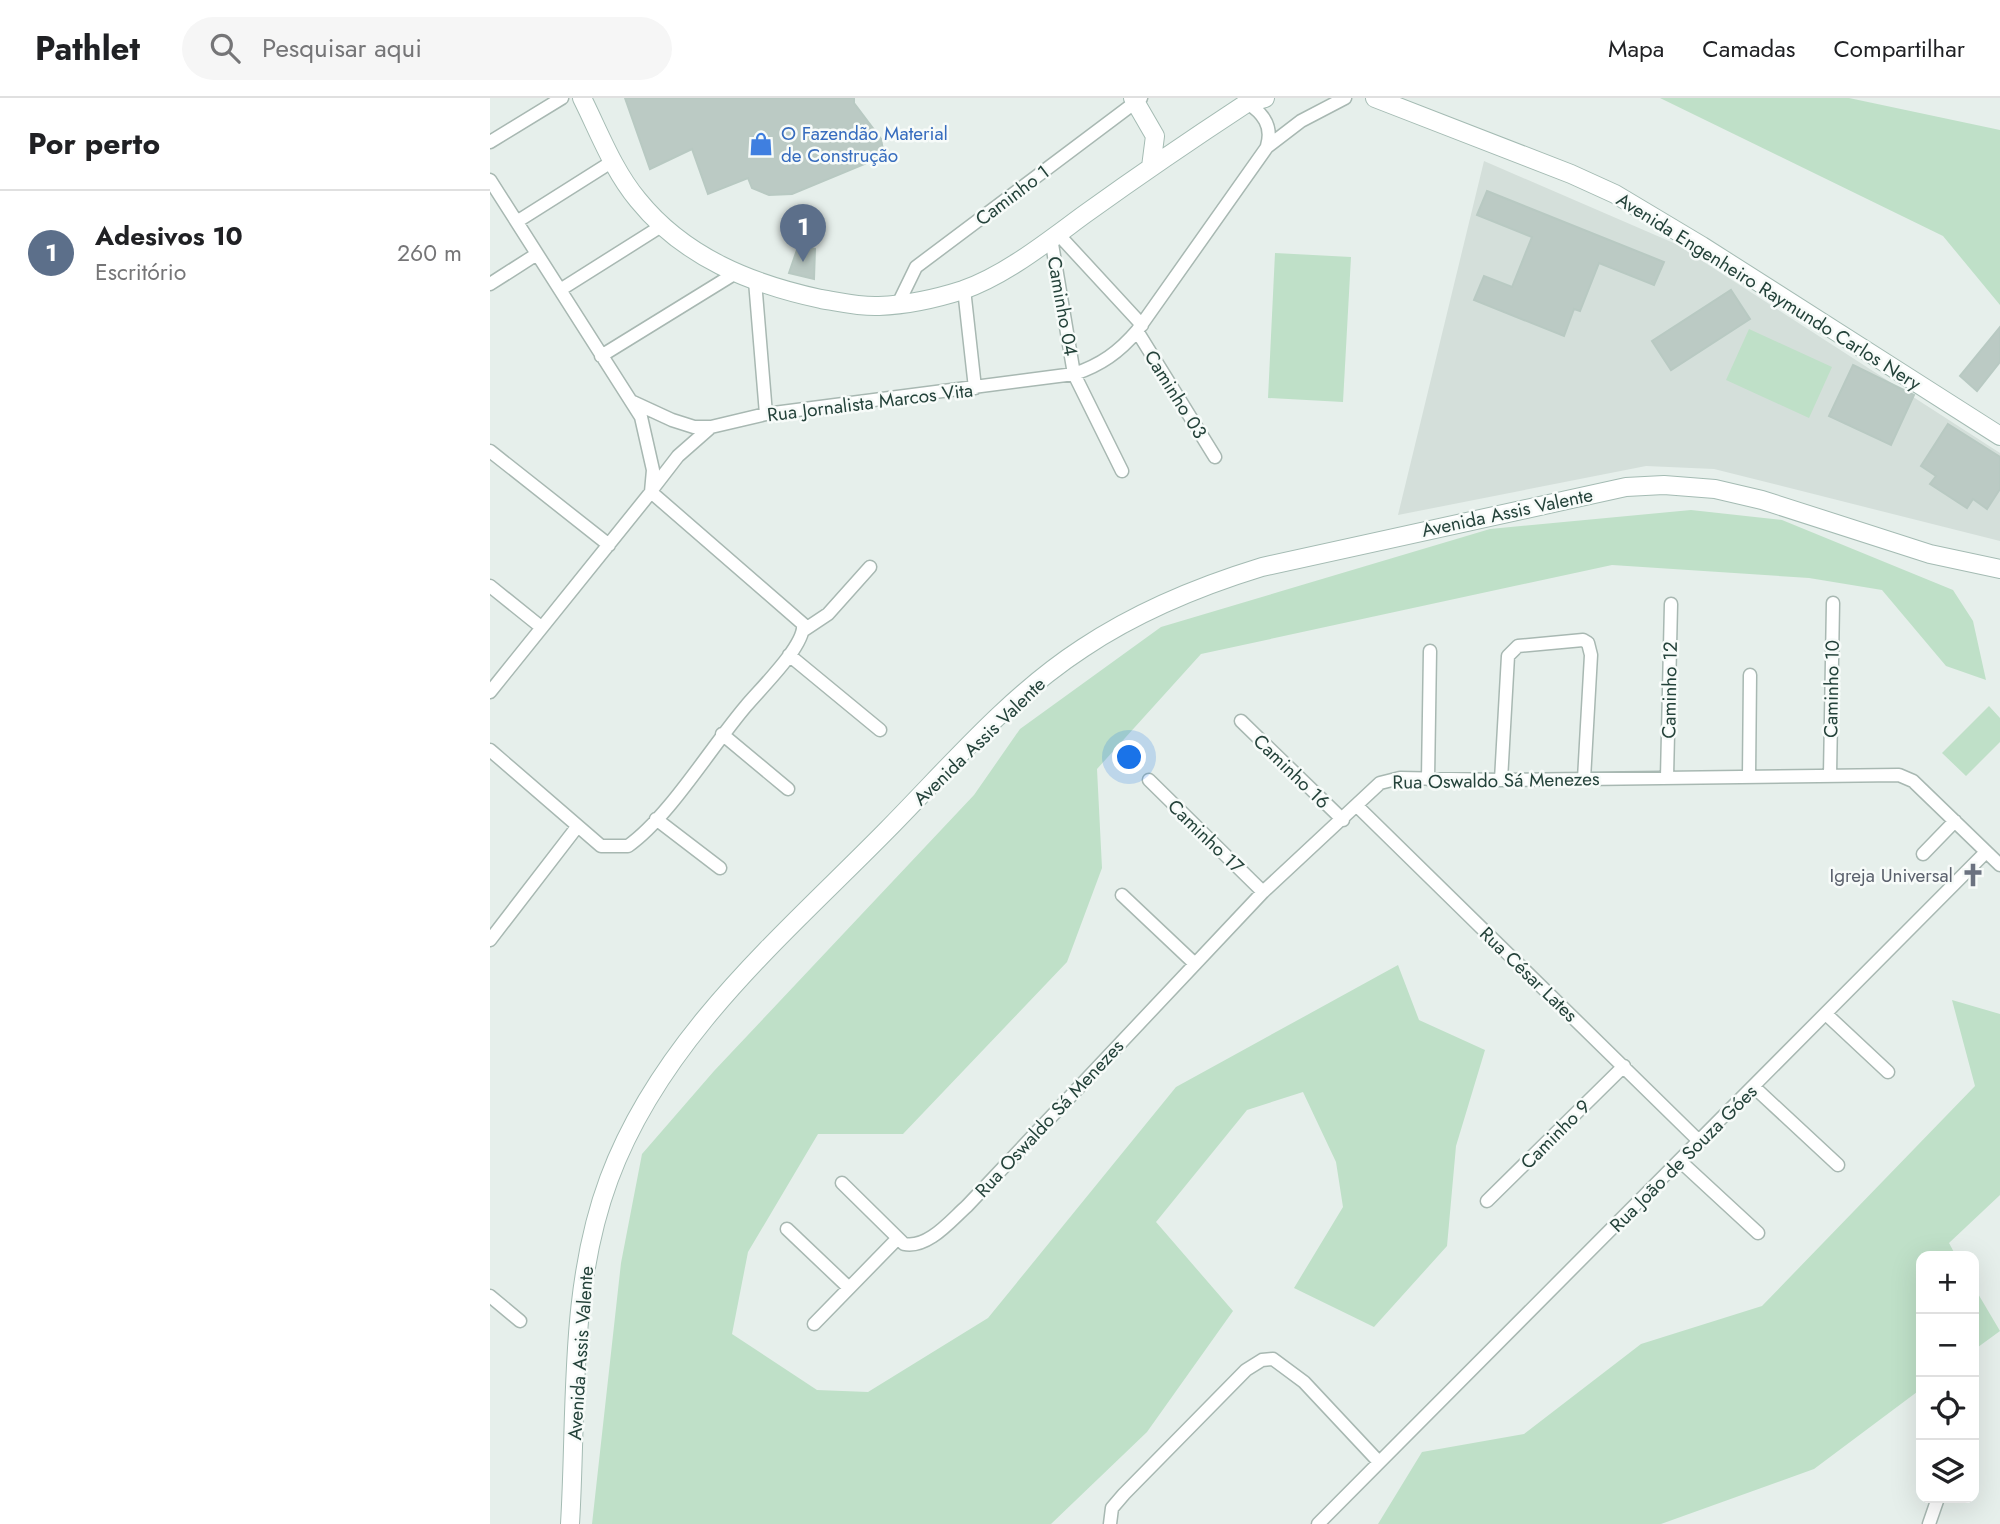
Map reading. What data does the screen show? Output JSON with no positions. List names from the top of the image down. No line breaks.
{"streets":{"main road":["Avenida Engenheiro Raymundo Carlos Nery","Avenida Assis Valente"],"street":["Caminho 1","Caminho 04","Caminho 03","Rua Jornalista Marcos Vita","Caminho 10","Caminho 12","Caminho 16","Rua Oswaldo Sá Menezes","Caminho 17","Rua César Lates","Caminho 9","Rua João de Souza Góes"]},"crossings":[["Caminho 04","Caminho 03"],["Caminho 04","Rua Jornalista Marcos Vita"],["Caminho 03","Rua Jornalista Marcos Vita"],["Caminho 10","Rua Oswaldo Sá Menezes"],["Caminho 12","Rua Oswaldo Sá Menezes"],["Caminho 16","Rua Oswaldo Sá Menezes"],["Rua Oswaldo Sá Menezes","Caminho 17"],["Rua Oswaldo Sá Menezes","Rua César Lates"],["Rua Oswaldo Sá Menezes","Rua João de Souza Góes"],["Rua César Lates","Caminho 9"],["Rua César Lates","Rua João de Souza Góes"]],"places":{"shop":["O Fazendão Material de Construção"],"church":["Igreja Universal"]},"page":{"header":"Pathlet","search":"Pesquisar aqui","nav":["Mapa","Camadas","Compartilhar"],"heading":"Por perto","list":[{"mark":"1","name":"Adesivos 10","note":"Escritório","value":"260 m"}],"pins":"1","map_buttons":["+","−"]}}
